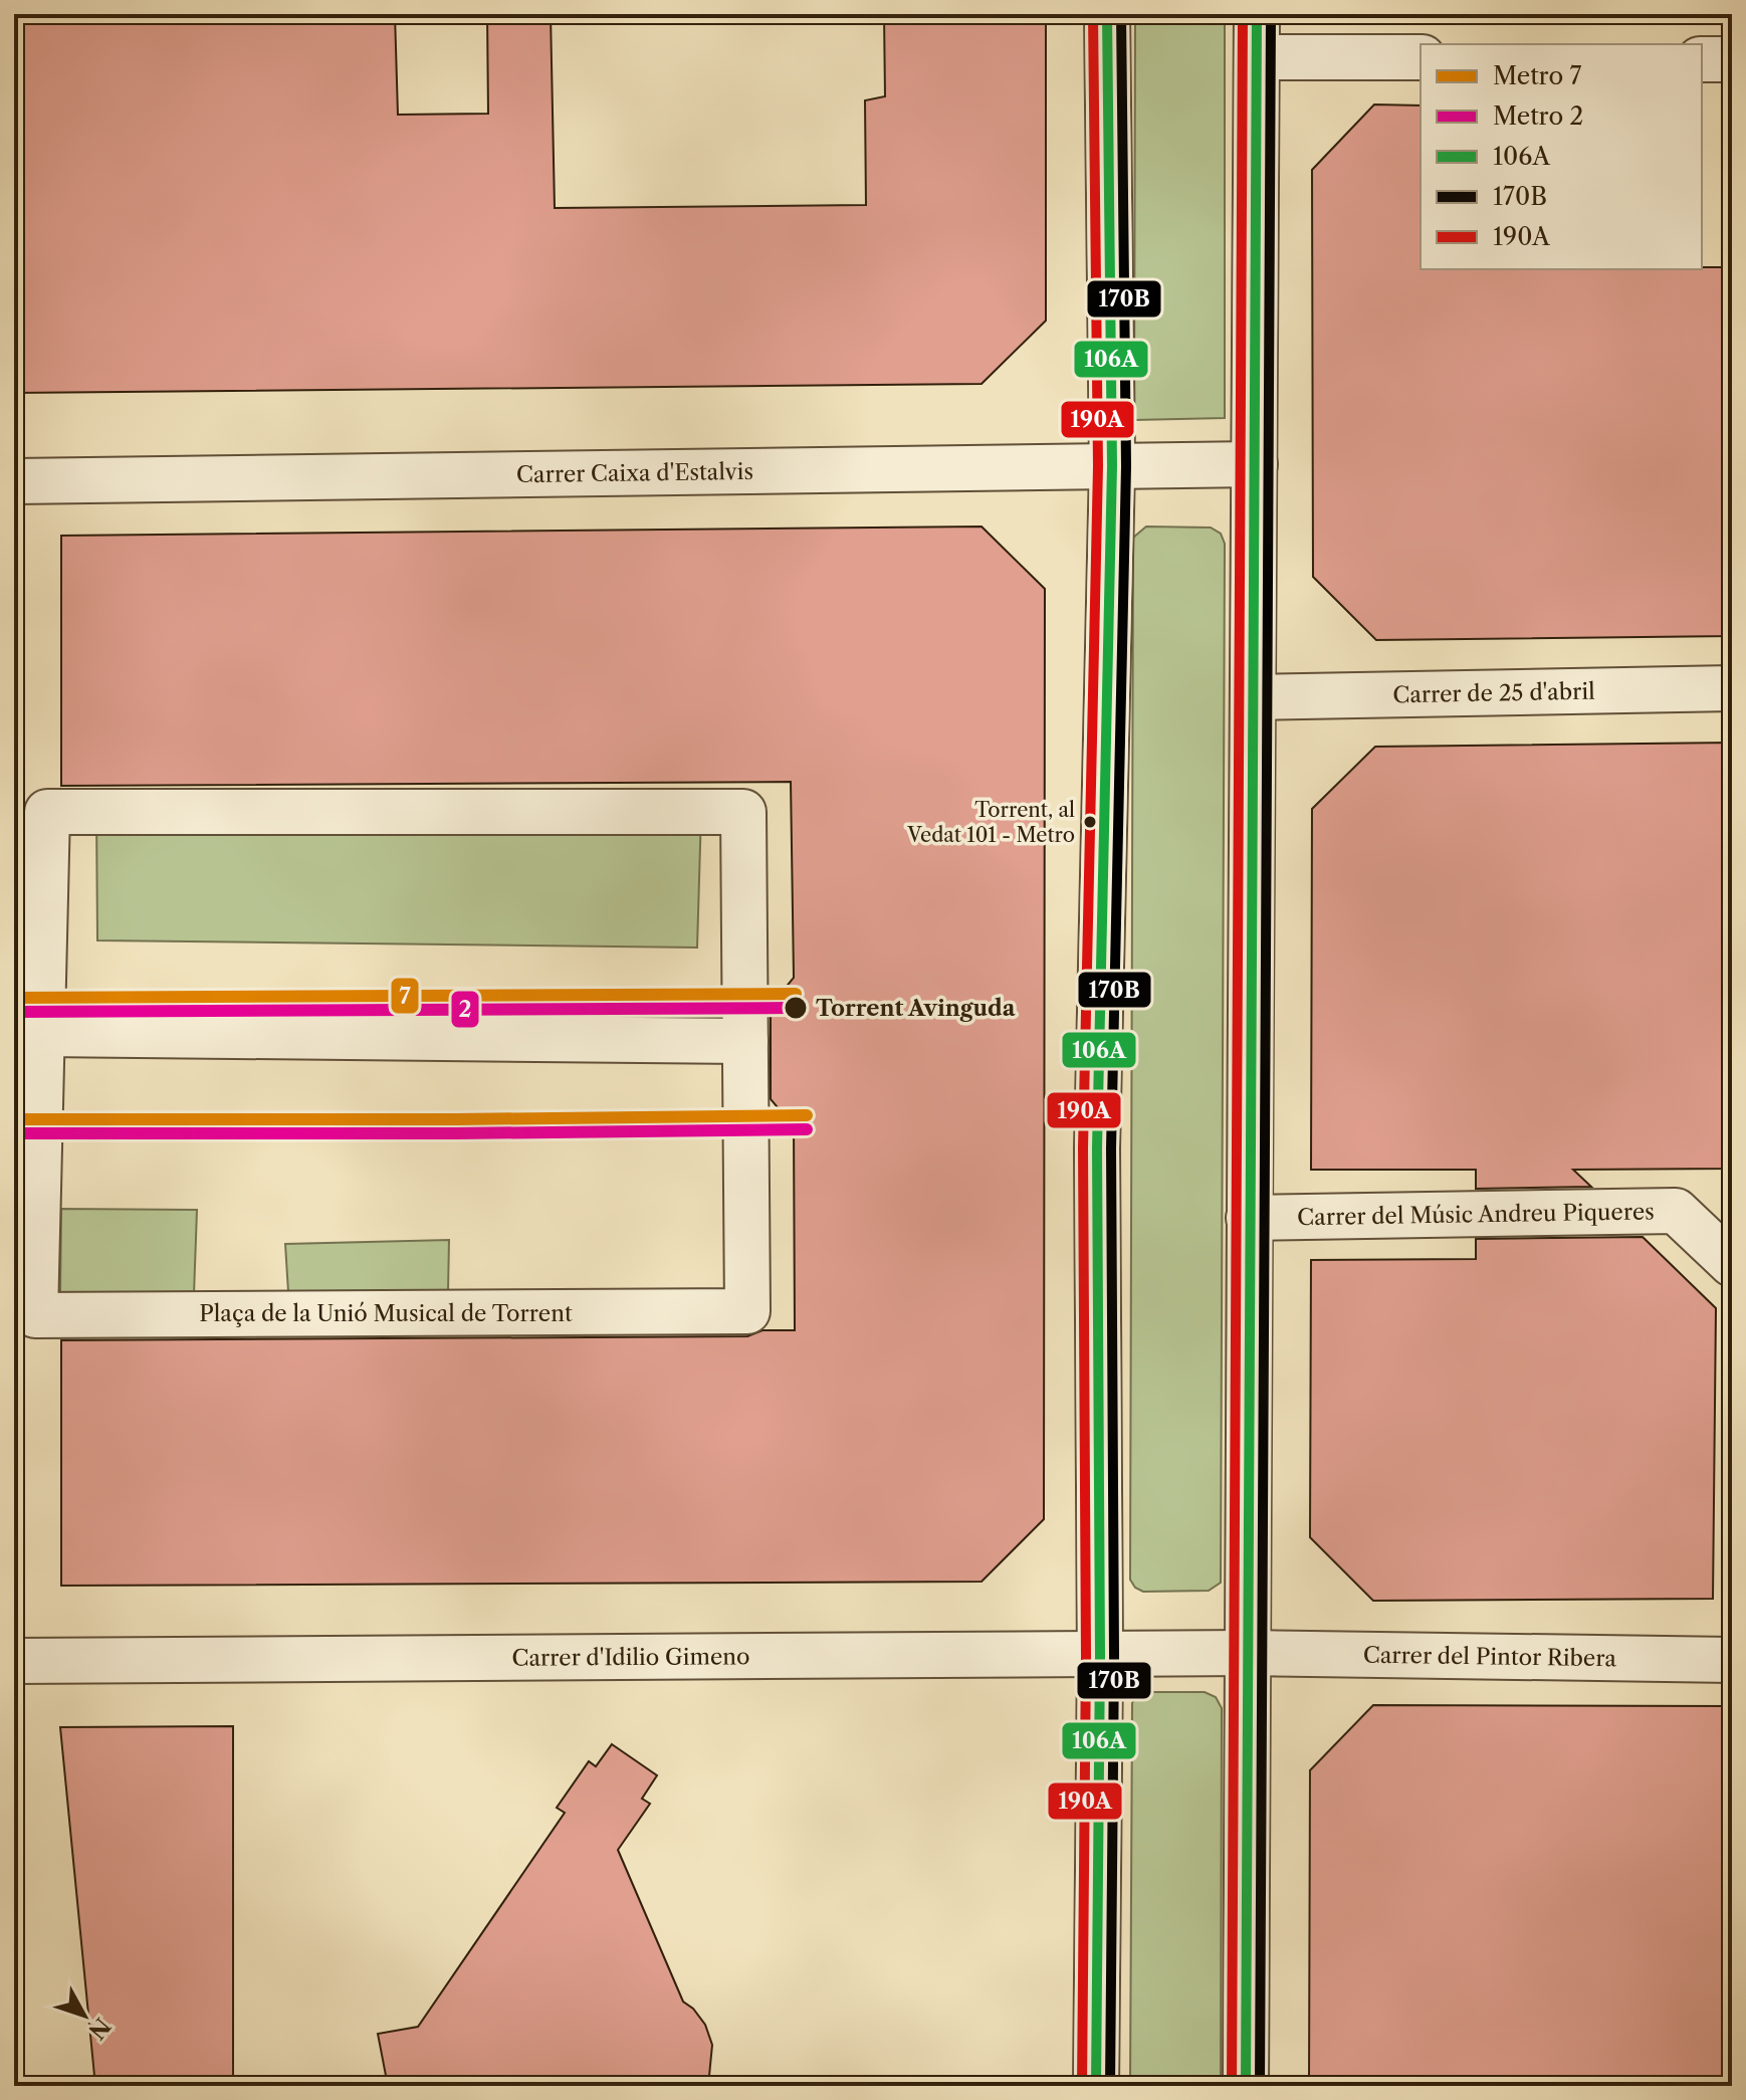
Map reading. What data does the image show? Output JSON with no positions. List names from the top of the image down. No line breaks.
{"streets":{"street":["Carrer Caixa d'Estalvis","Carrer de 25 d'abril","Carrer del Músic Andreu Piqueres","Plaça de la Unió Musical de Torrent","Carrer d'Idilio Gimeno","Carrer del Pintor Ribera"]},"crossings":[["Carrer d'Idilio Gimeno","Carrer del Pintor Ribera"]],"places":["Torrent, al Vedat 101 - Metro","Torrent Avinguda"],"lines":["transit line 106A","transit line 170B","transit line 190A","metro line 7","metro line 2"],"legend":["Metro 7","Metro 2","106A","170B","190A"],"north":"bottom right"}
